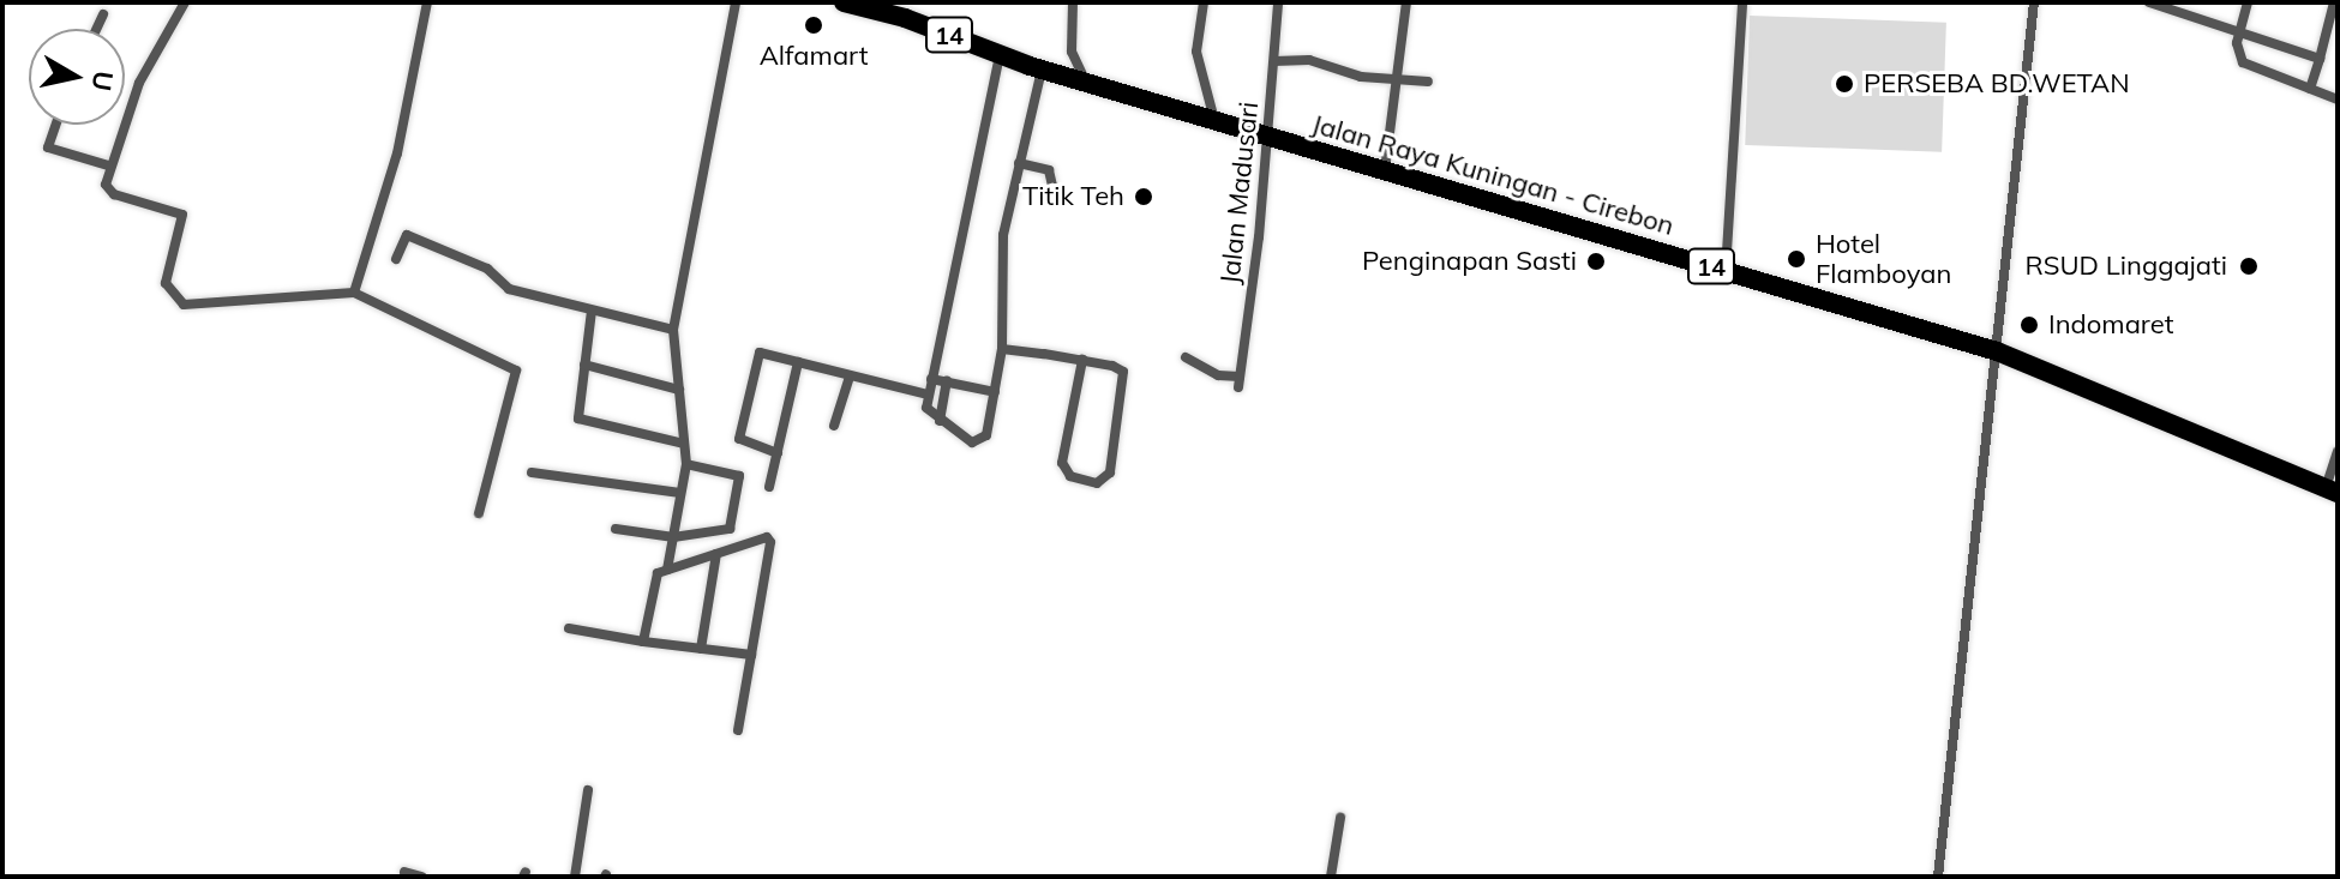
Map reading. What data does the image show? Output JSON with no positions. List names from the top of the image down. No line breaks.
{"streets":{"highway":["14","Jalan Raya Kuningan - Cirebon"],"street":["Jalan Madusari"]},"crossings":[["Jalan Raya Kuningan - Cirebon","Jalan Madusari"]],"places":["Alfamart","PERSEBA BD.WETAN","Titik Teh","Hotel Flamboyan","Penginapan Sasti","RSUD Linggajati","Indomaret"],"north":"right"}
